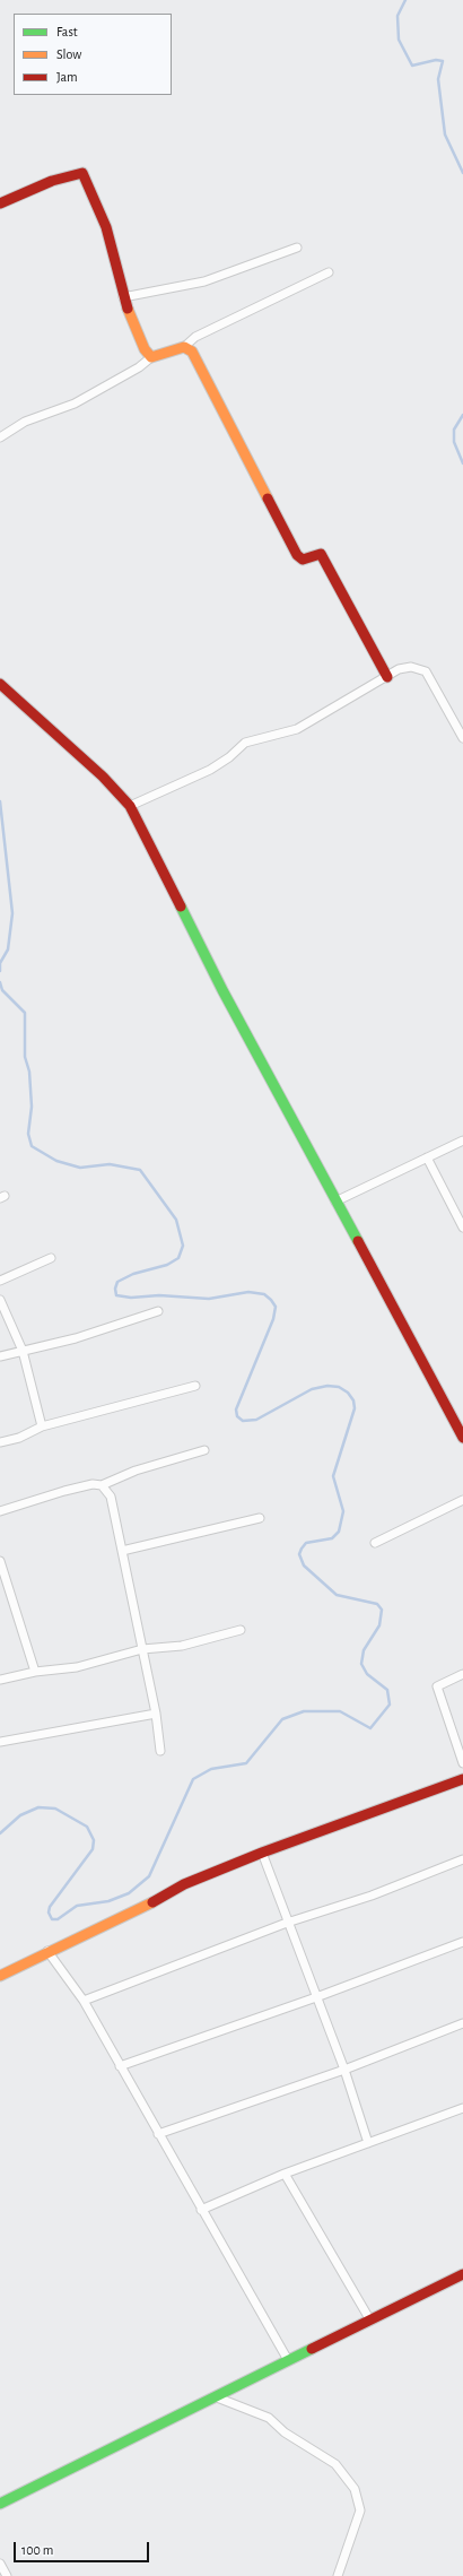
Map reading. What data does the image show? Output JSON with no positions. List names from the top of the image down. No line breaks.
{"legend":["Fast","Slow","Jam"],"scale_bar":"100 m"}
